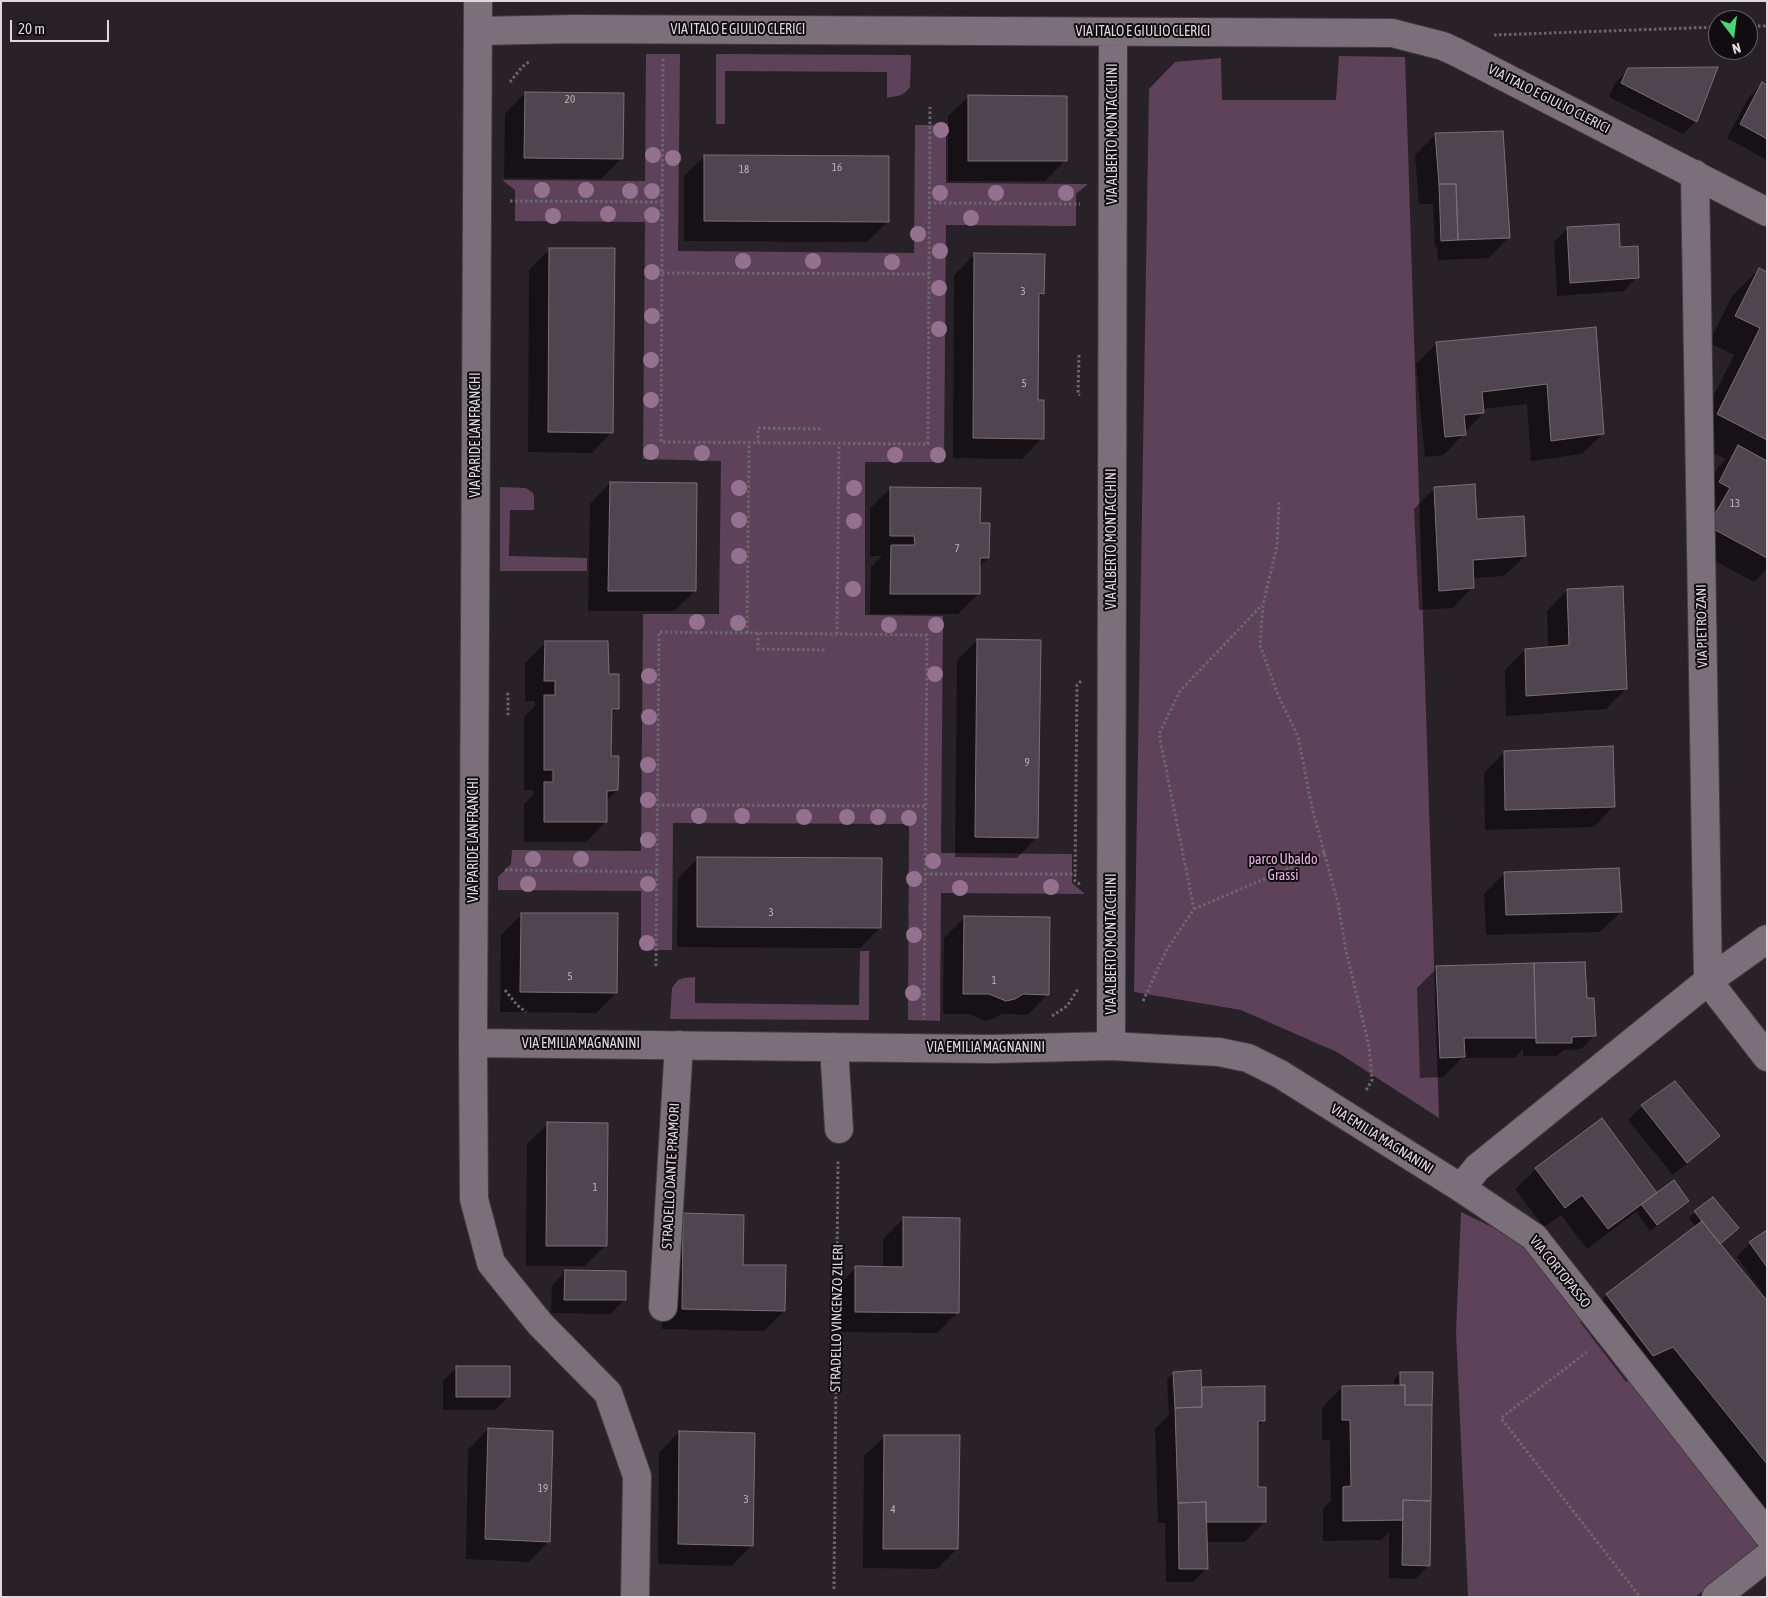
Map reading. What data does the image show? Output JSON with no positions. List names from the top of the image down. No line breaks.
{"streets":{"street":["VIA ITALO E GIULIO CLERICI","VIA ALBERTO MONTACCHINI","VIA PARIDE LANFRANCHI","VIA PIETRO ZANI","VIA EMILIA MAGNANINI","STRADELLO DANTE PRAMORI","VIA CORTOPASSO"],"path":["STRADELLO VINCENZO ZILERI"]},"crossings":[["VIA ITALO E GIULIO CLERICI","VIA ALBERTO MONTACCHINI"],["VIA ITALO E GIULIO CLERICI","VIA PARIDE LANFRANCHI"],["VIA ITALO E GIULIO CLERICI","VIA PIETRO ZANI"],["VIA ALBERTO MONTACCHINI","VIA EMILIA MAGNANINI"],["VIA PARIDE LANFRANCHI","VIA EMILIA MAGNANINI"],["VIA EMILIA MAGNANINI","STRADELLO DANTE PRAMORI"],["VIA EMILIA MAGNANINI","VIA CORTOPASSO"]],"parks":["parco Ubaldo Grassi"],"house_numbers":["20","16","18","3","5","13","7","9","3","5","1","1","19","3","4"],"scale_bar":"20 m","north":"bottom"}
